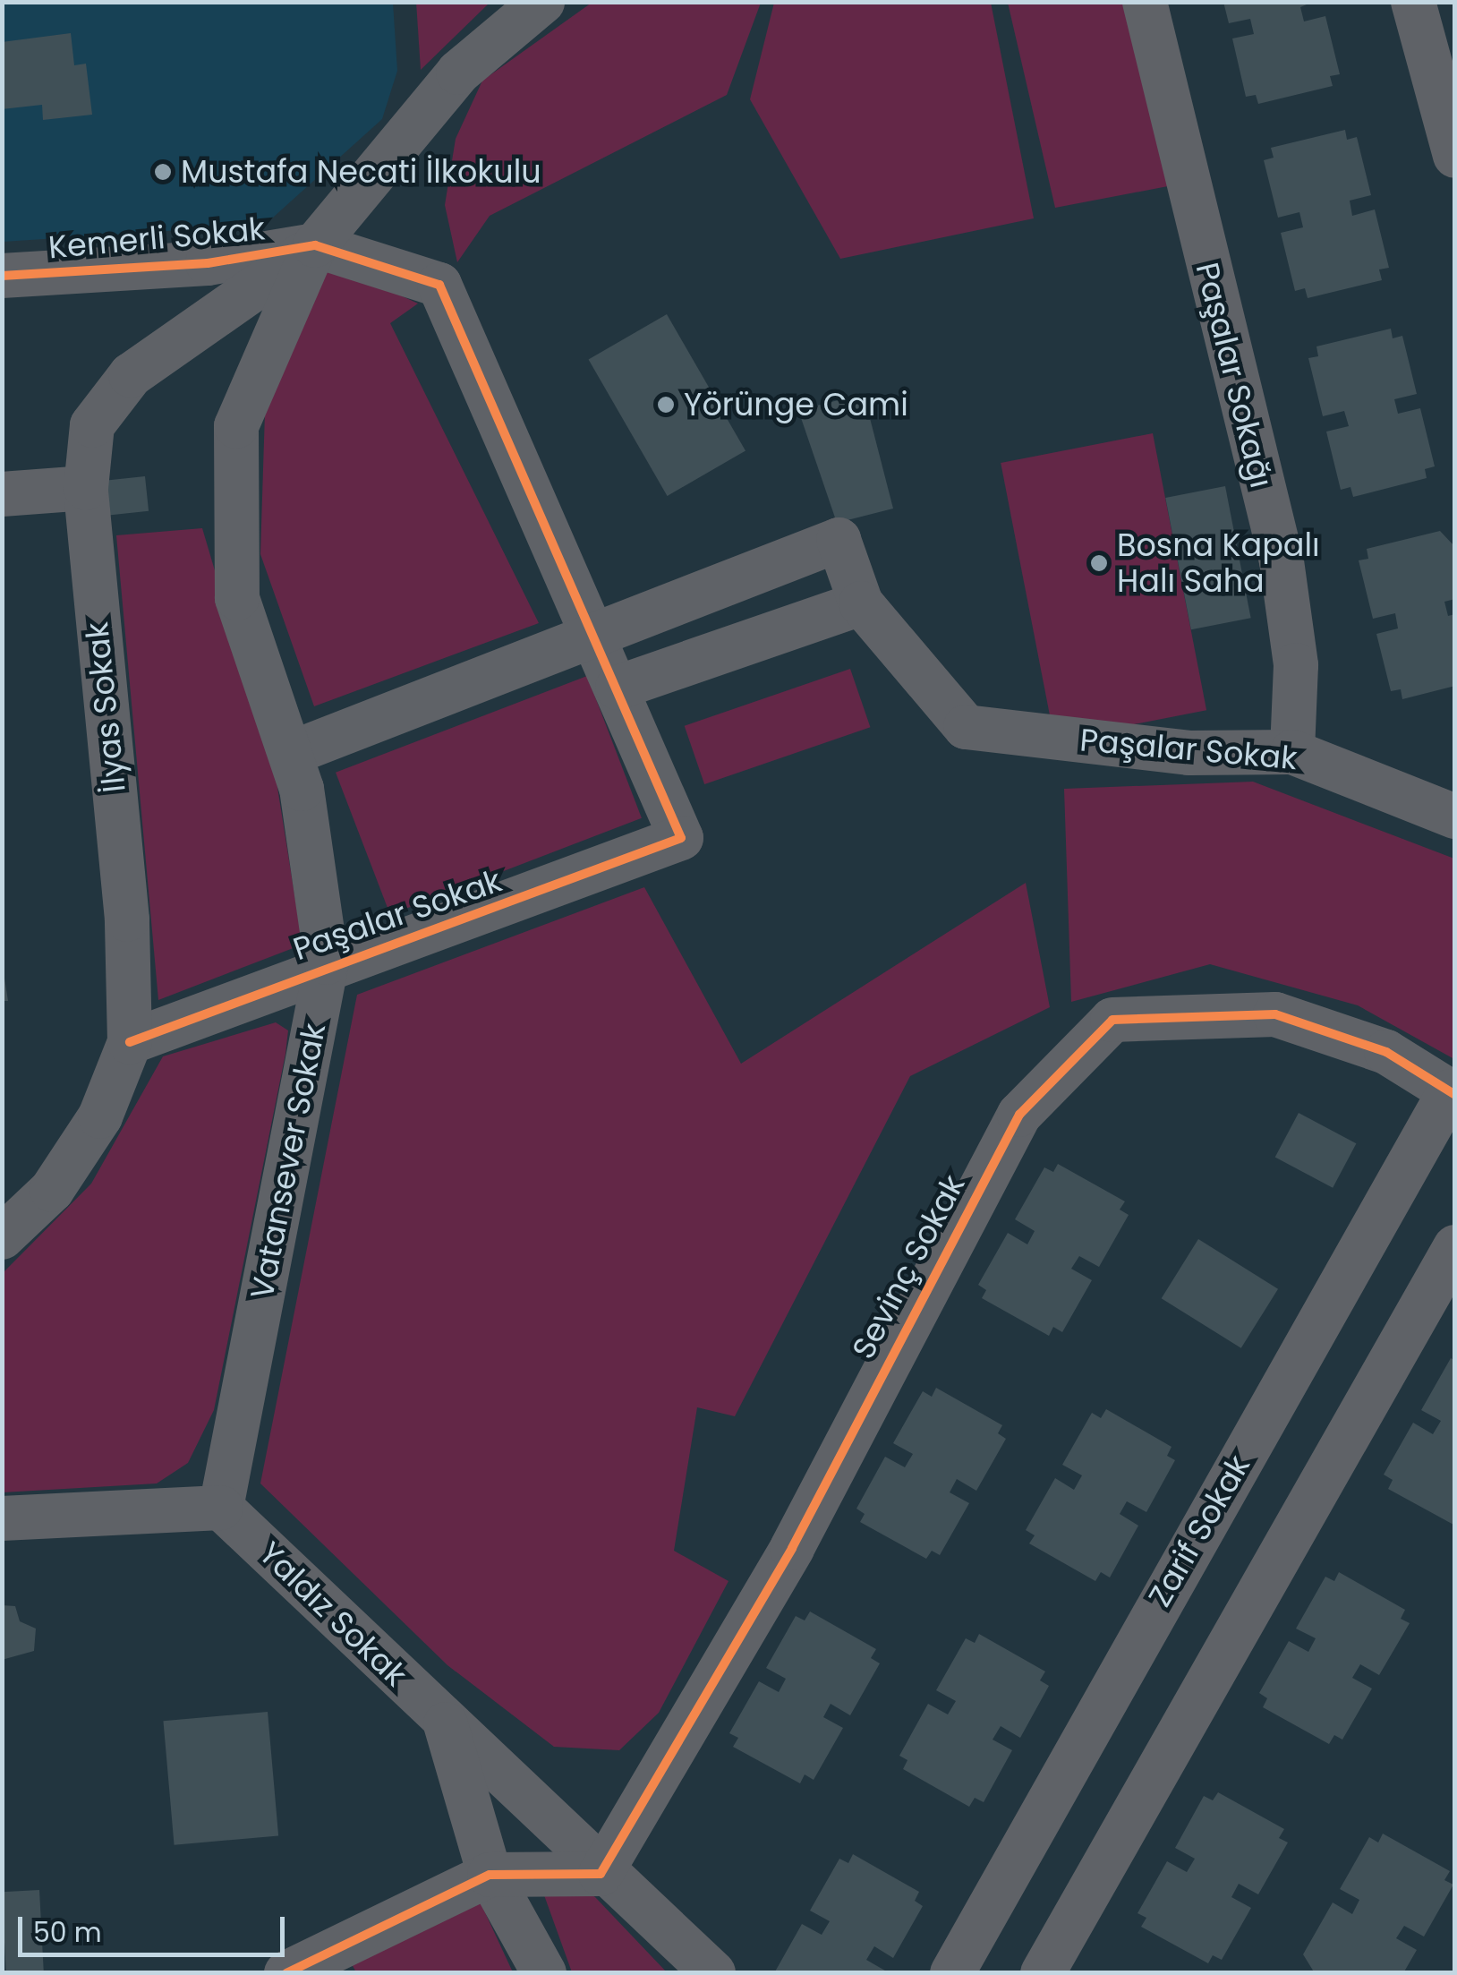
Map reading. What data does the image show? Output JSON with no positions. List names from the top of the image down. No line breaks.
{"streets":{"street":["Kemerli Sokak","Paşalar Sokağı","İlyas Sokak","Paşalar Sokak","Vatansever Sokak","Sevinç Sokak","Zarif Sokak","Yaldız Sokak"]},"crossings":[["Kemerli Sokak","İlyas Sokak"],["Kemerli Sokak","Vatansever Sokak"],["Paşalar Sokağı","Paşalar Sokak"],["İlyas Sokak","Paşalar Sokak"],["İlyas Sokak","Vatansever Sokak"],["Paşalar Sokak","Vatansever Sokak"],["Vatansever Sokak","Yaldız Sokak"],["Sevinç Sokak","Zarif Sokak"],["Sevinç Sokak","Yaldız Sokak"]],"places":["Mustafa Necati İlkokulu","Yörünge Cami","Bosna Kapalı Halı Saha"],"scale_bar":"50 m"}
